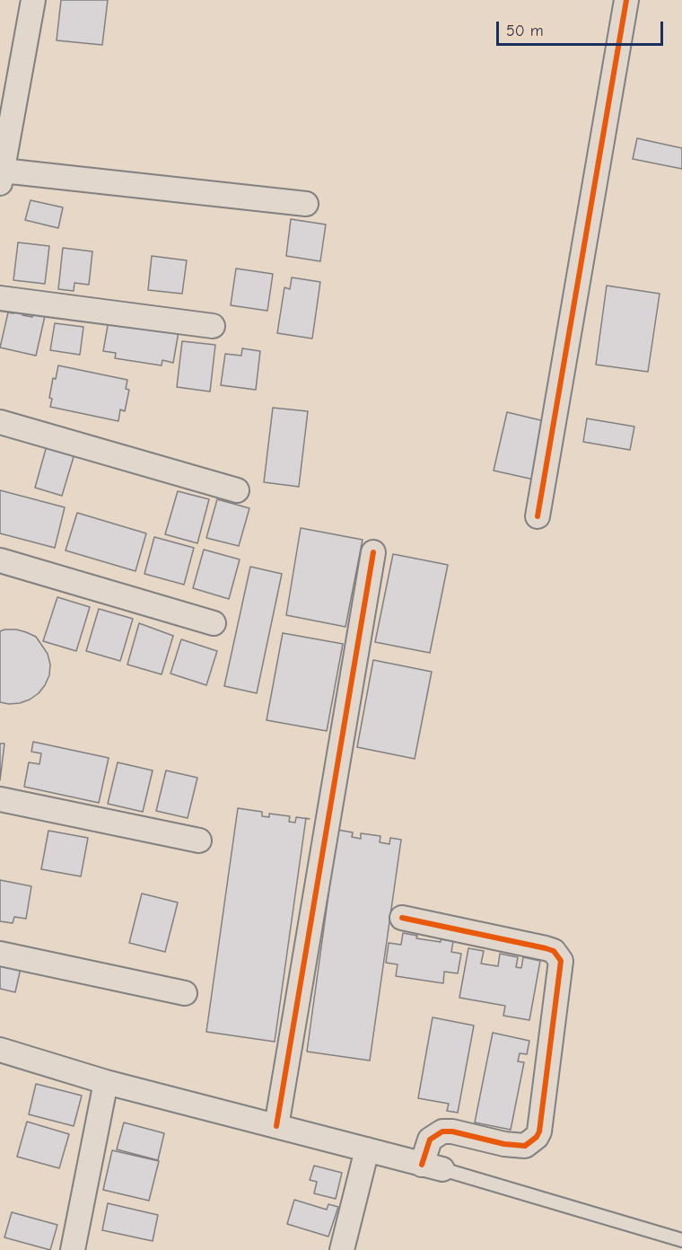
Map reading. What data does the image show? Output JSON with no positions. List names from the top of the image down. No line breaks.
{"scale_bar":"50 m"}
